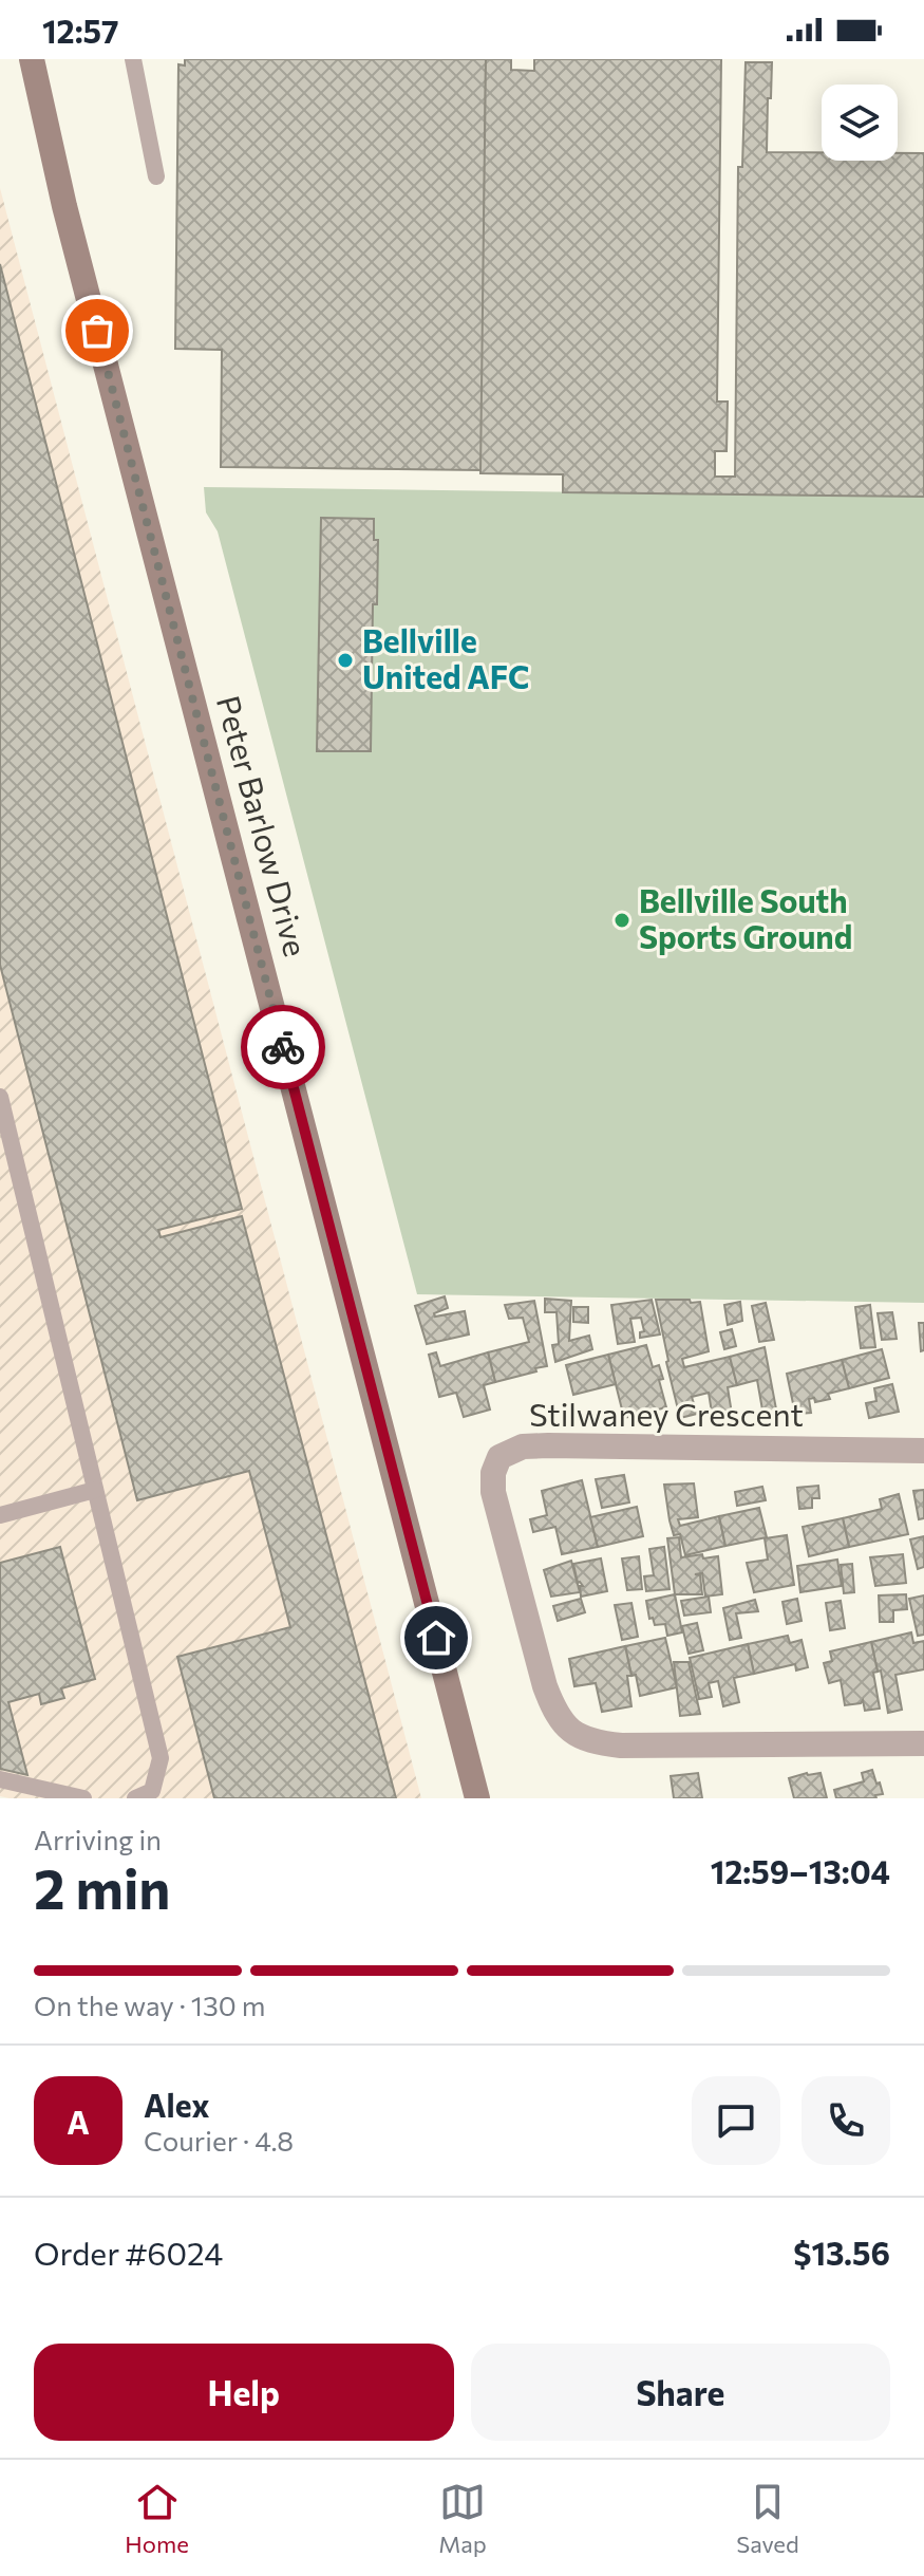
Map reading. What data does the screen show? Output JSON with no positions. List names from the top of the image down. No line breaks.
{"streets":{"street":["Peter Barlow Drive","Stilwaney Crescent"]},"places":["Bellville United AFC","Bellville South Sports Ground"],"page":{"status":"12:57","heading":["2 min","Arriving in","12:59–13:04"],"panel":["Alex","Courier · 4.8","Order #6024","$13.56"],"bar":"On the way · 130 m","round":"A","buttons":["Help","Share"],"tabs":["Home","Map","Saved"]}}
